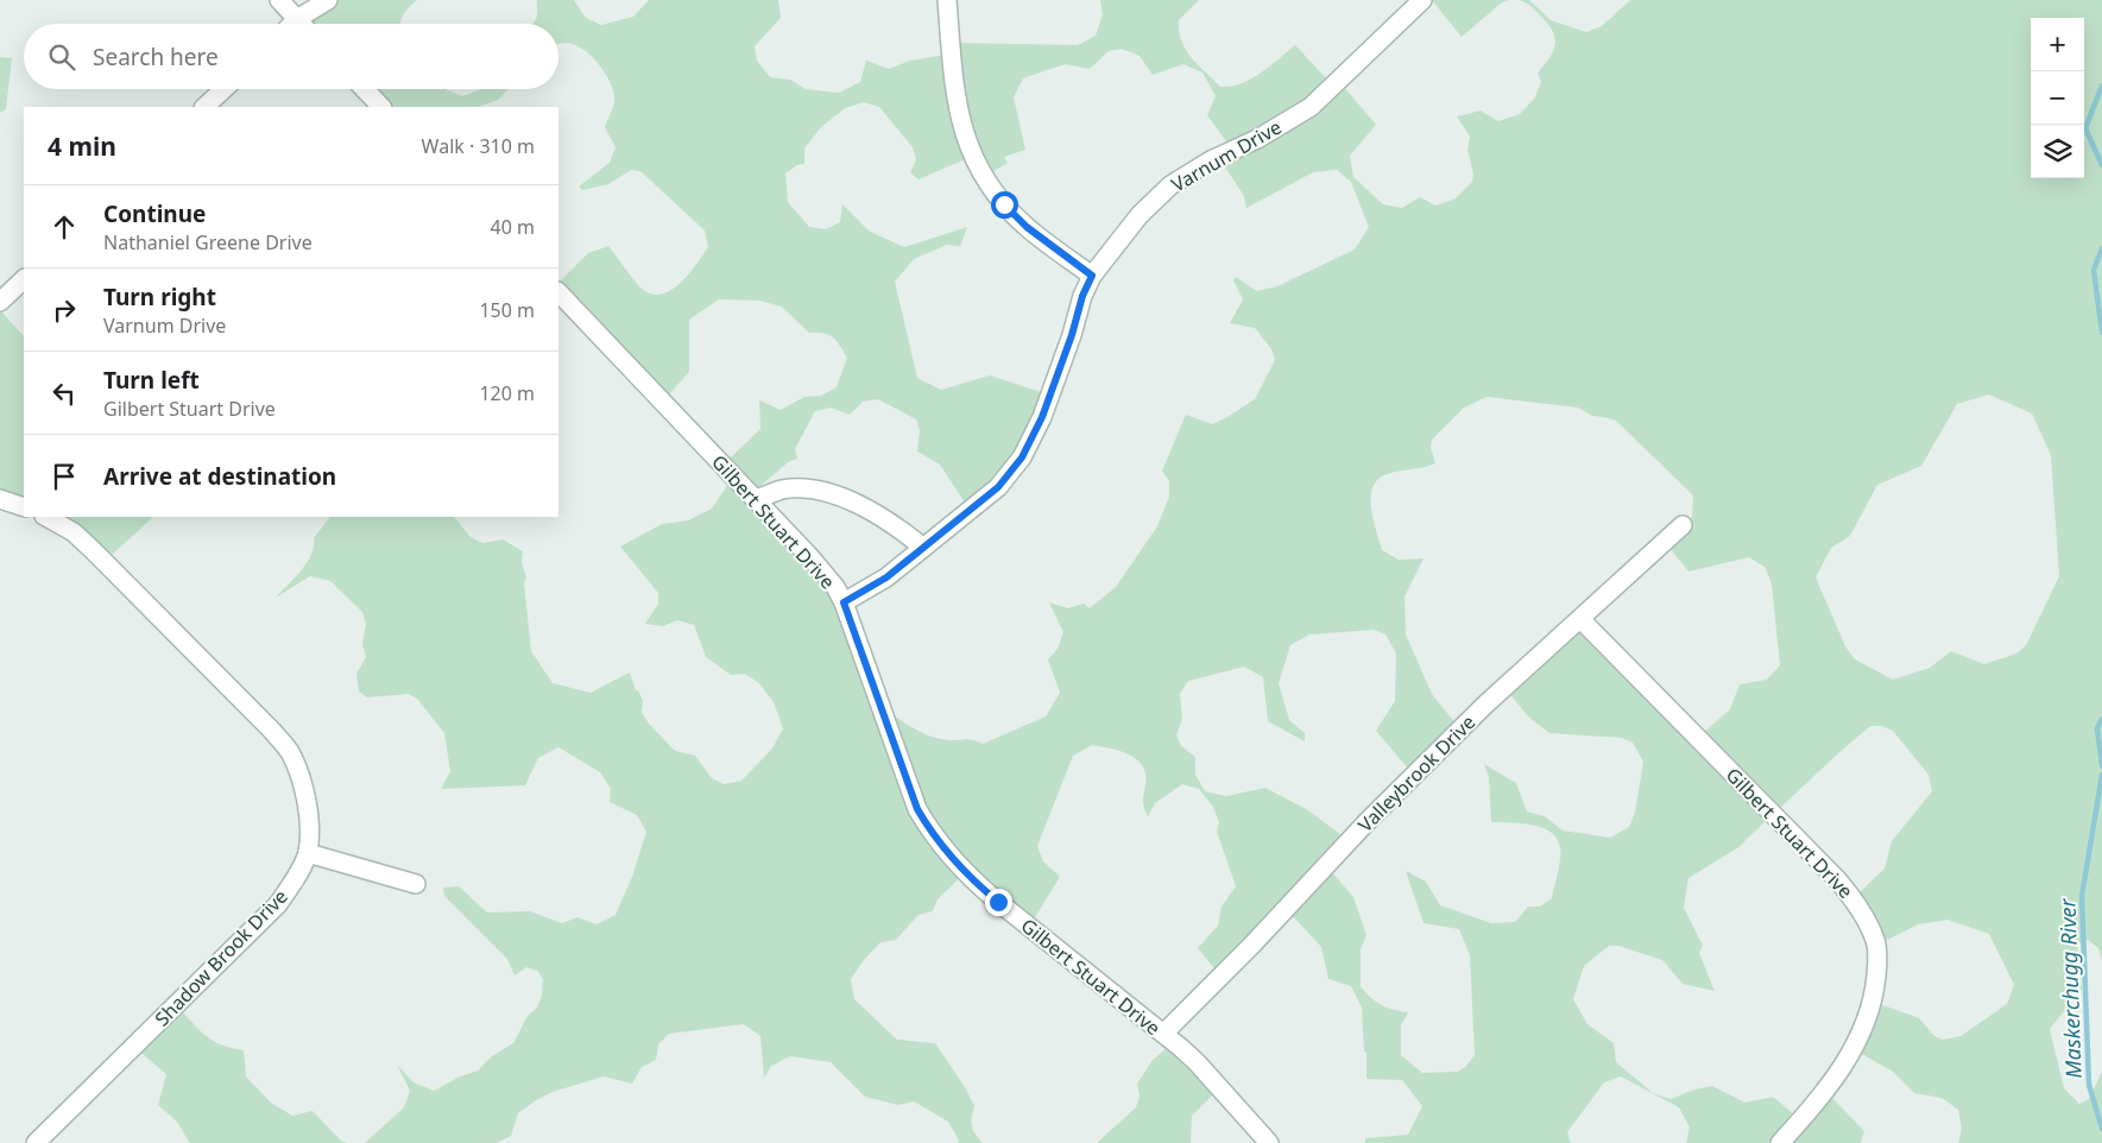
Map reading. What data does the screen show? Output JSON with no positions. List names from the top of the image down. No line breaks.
{"streets":{"street":["Varnum Drive","Gilbert Stuart Drive","Valleybrook Drive","Shadow Brook Drive"]},"crossings":[["Varnum Drive","Gilbert Stuart Drive"],["Gilbert Stuart Drive","Valleybrook Drive"]],"water":["Maskerchugg River"],"page":{"map_buttons":["+","−"],"search":"Search here","heading":["4 min","Walk · 310 m"],"list":[["Continue","Nathaniel Greene Drive","40 m"],["Turn right","Varnum Drive","150 m"],["Turn left","Gilbert Stuart Drive","120 m"],"Arrive at destination"]}}
